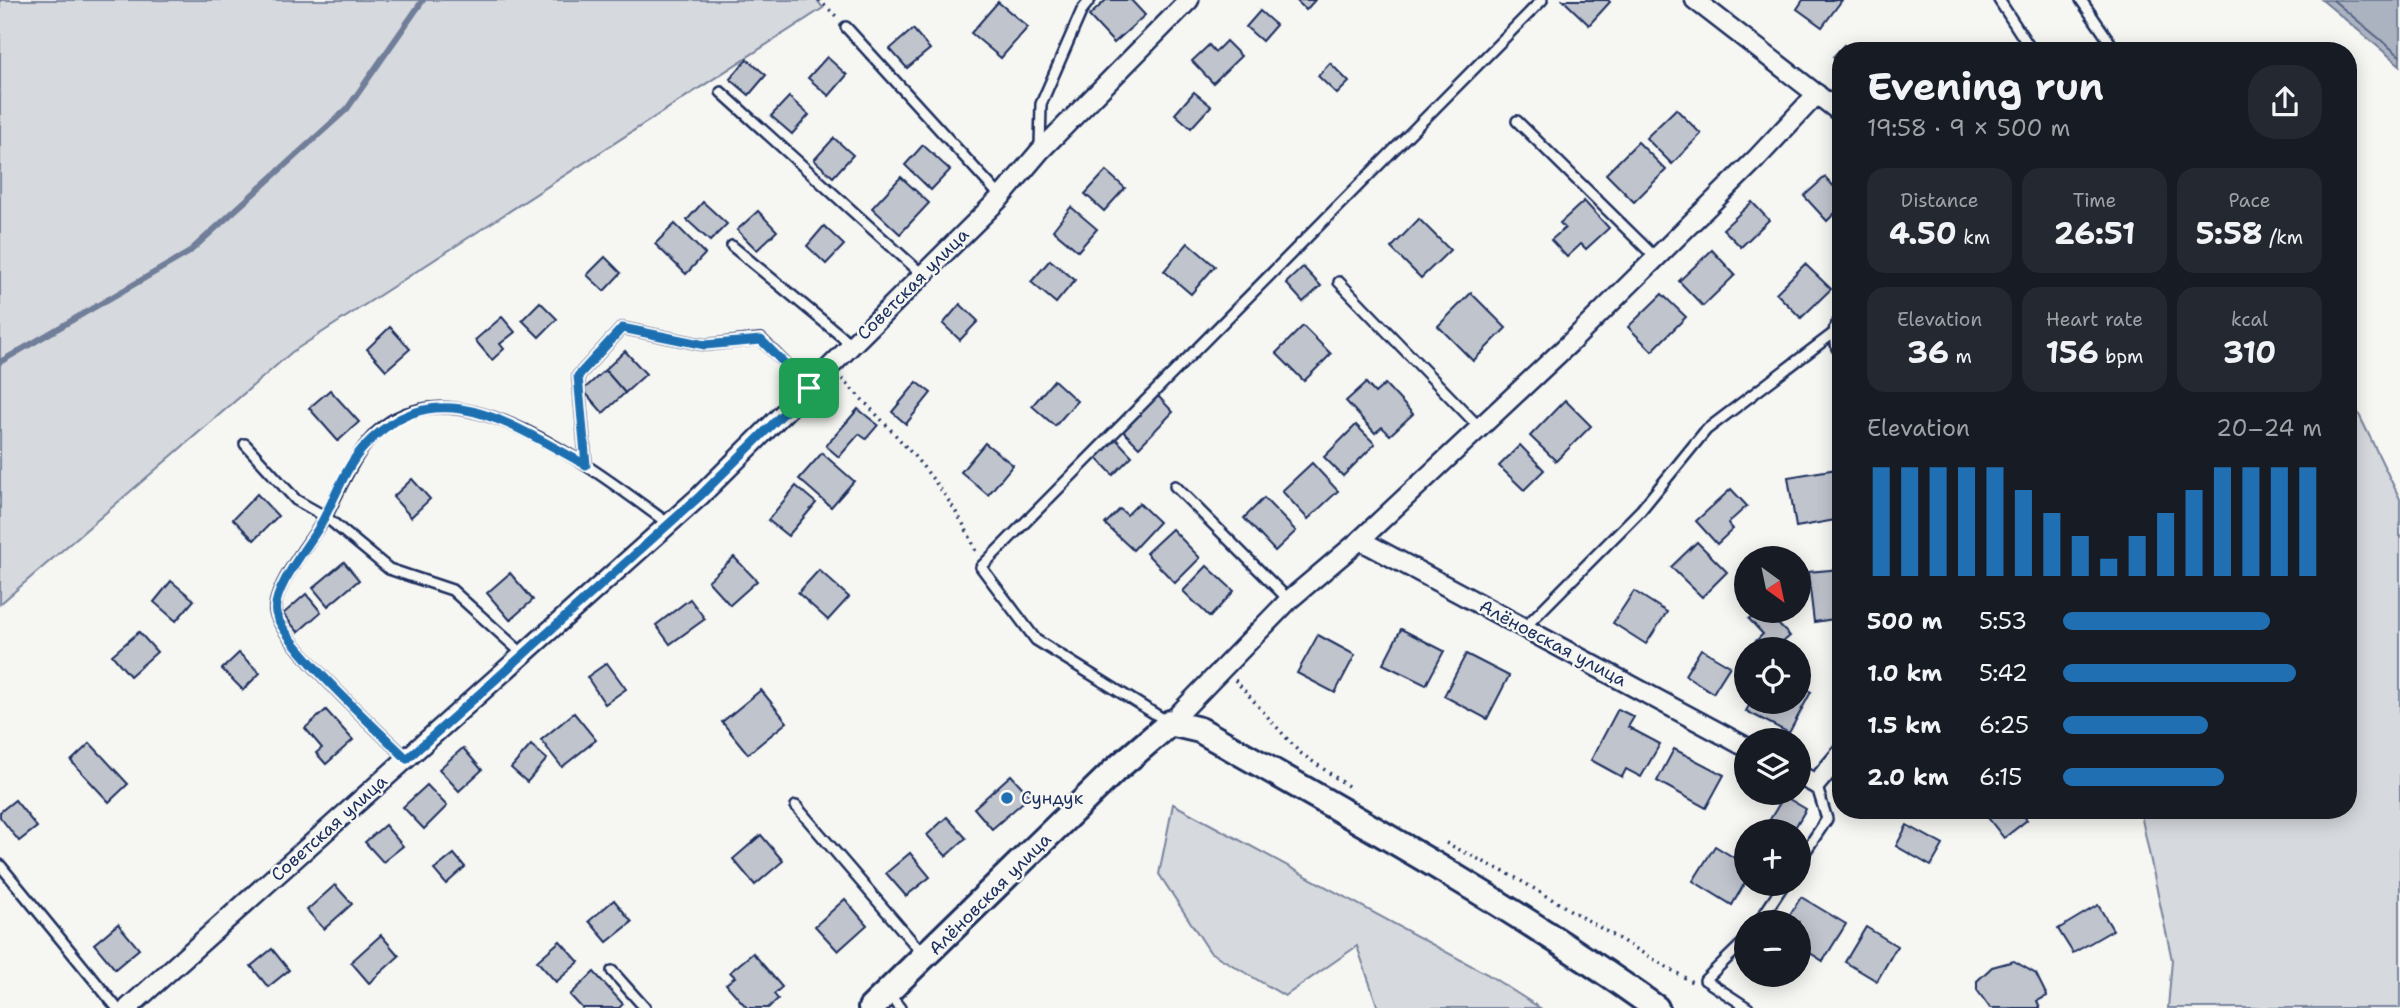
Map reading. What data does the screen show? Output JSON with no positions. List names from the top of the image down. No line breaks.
{"streets":{"street":["Советская улица","Алёновская улица"]},"places":["Сундук"],"north":"bottom right","page":{"heading":["Evening run","19:58 · 9 × 500 m"],"stats":[["Distance","4.50 km"],["Time","26:51"],["Pace","5:58 /km"],["Elevation","36 m"],["Heart rate","156 bpm"],["kcal","310"]],"chart":["Elevation","20–24 m"],"map_buttons":["+","−"],"list":[{"name":"500 m","note":"5:53"},{"name":"1.0 km","note":"5:42"},{"name":"1.5 km","note":"6:25"},{"name":"2.0 km","note":"6:15"}]}}
